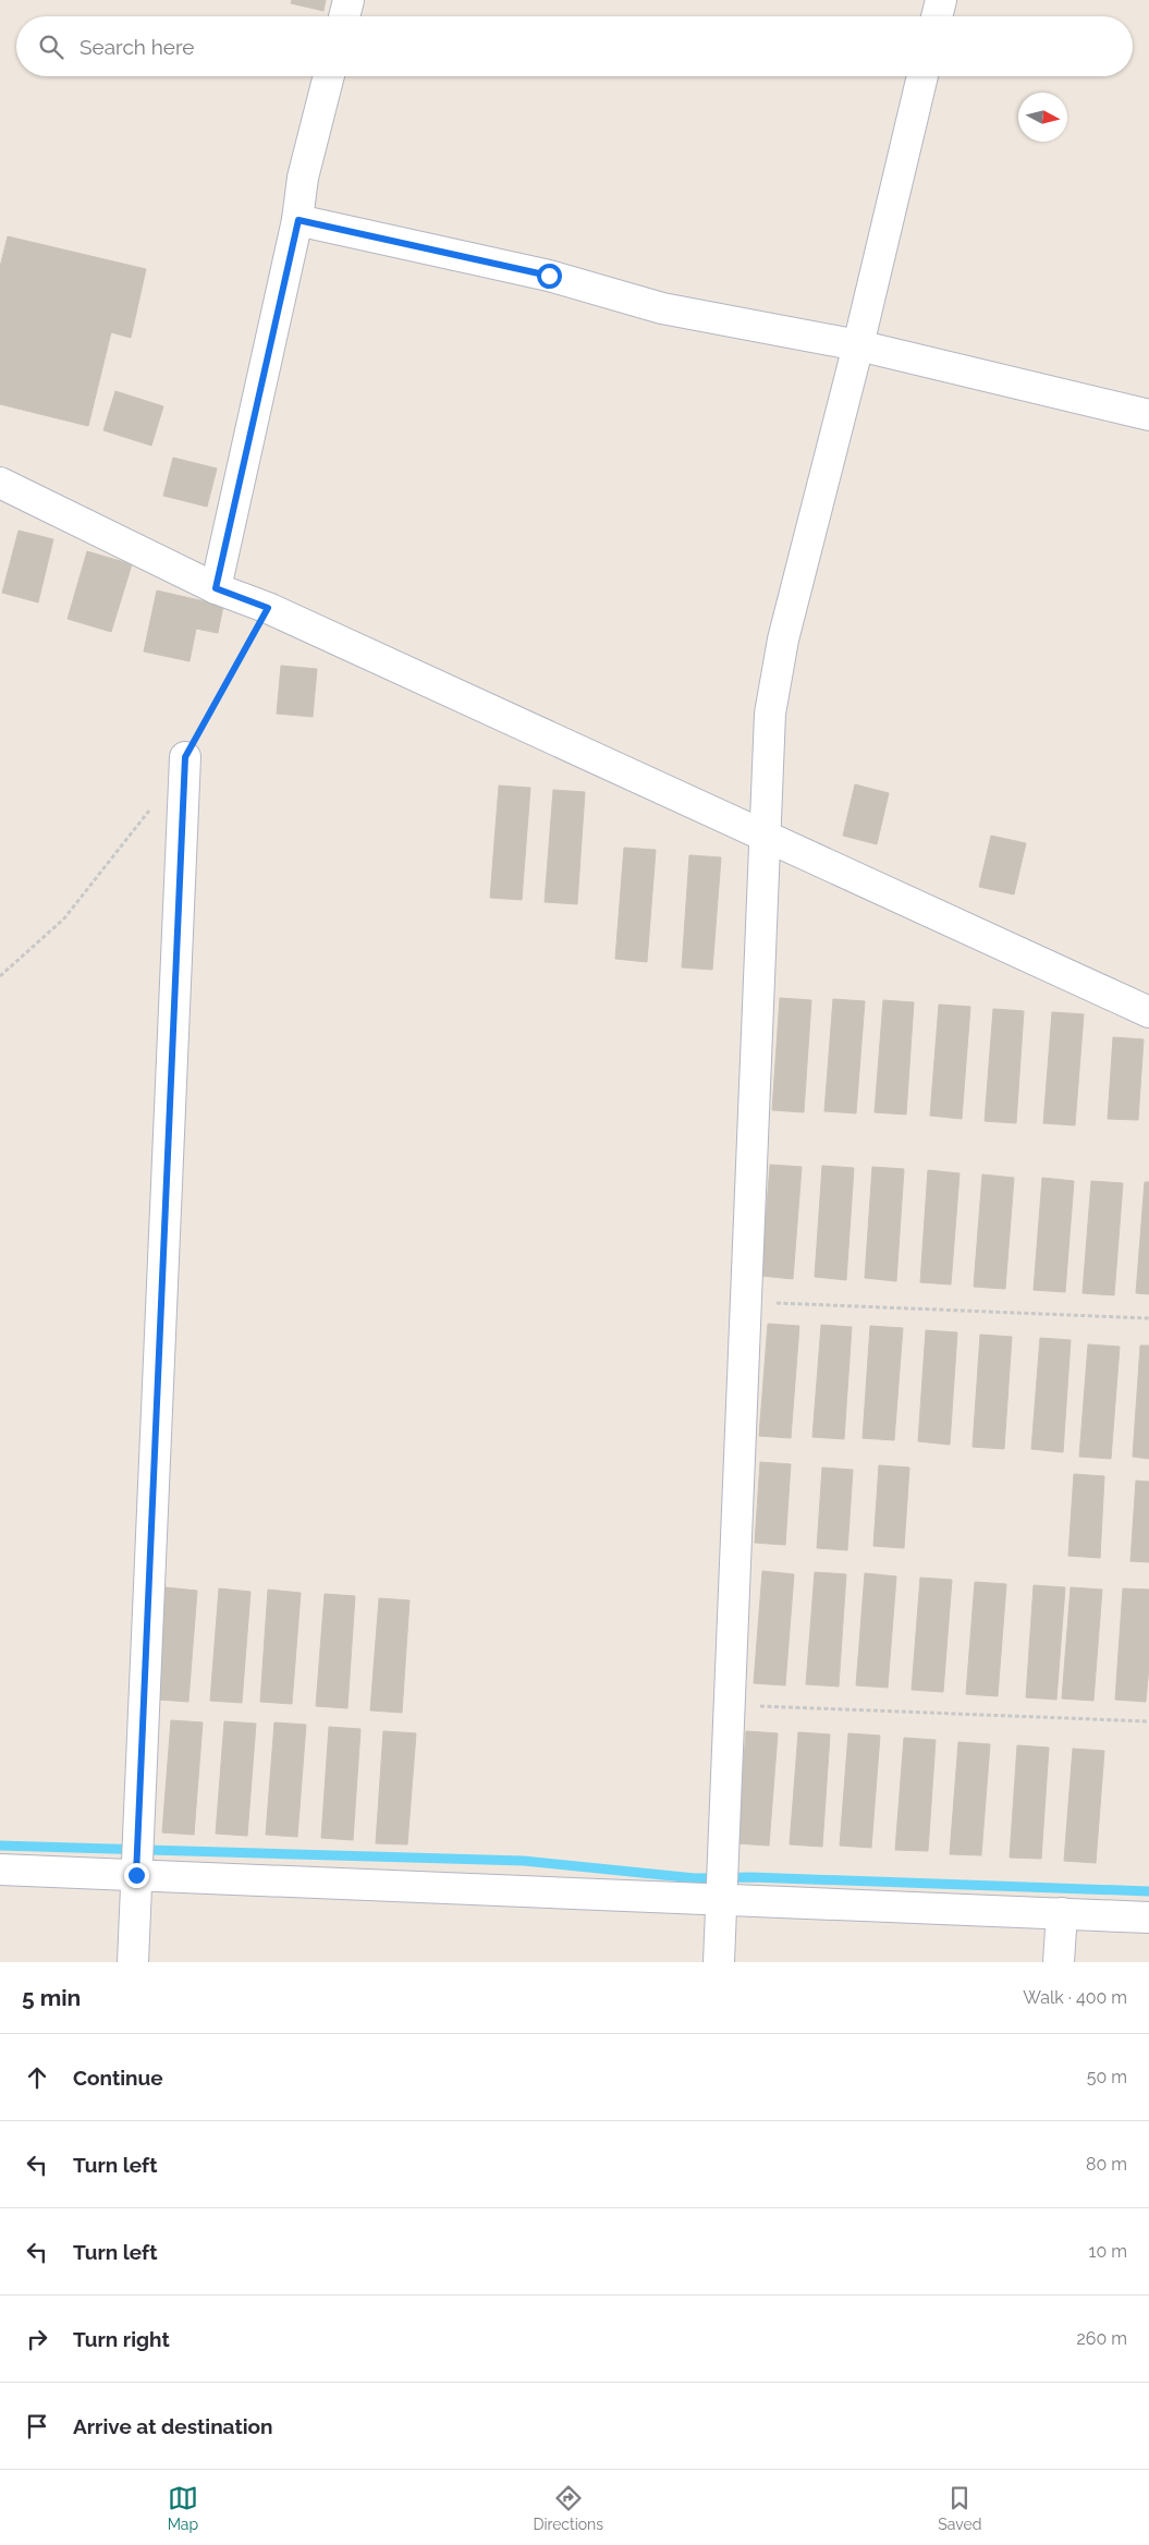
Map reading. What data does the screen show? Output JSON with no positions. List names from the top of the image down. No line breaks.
{"north":"right","page":{"search":"Search here","heading":["5 min","Walk · 400 m"],"list":[["Continue","50 m"],["Turn left","80 m"],["Turn left","10 m"],["Turn right","260 m"],"Arrive at destination"],"nav":["Map","Directions","Saved"]}}
